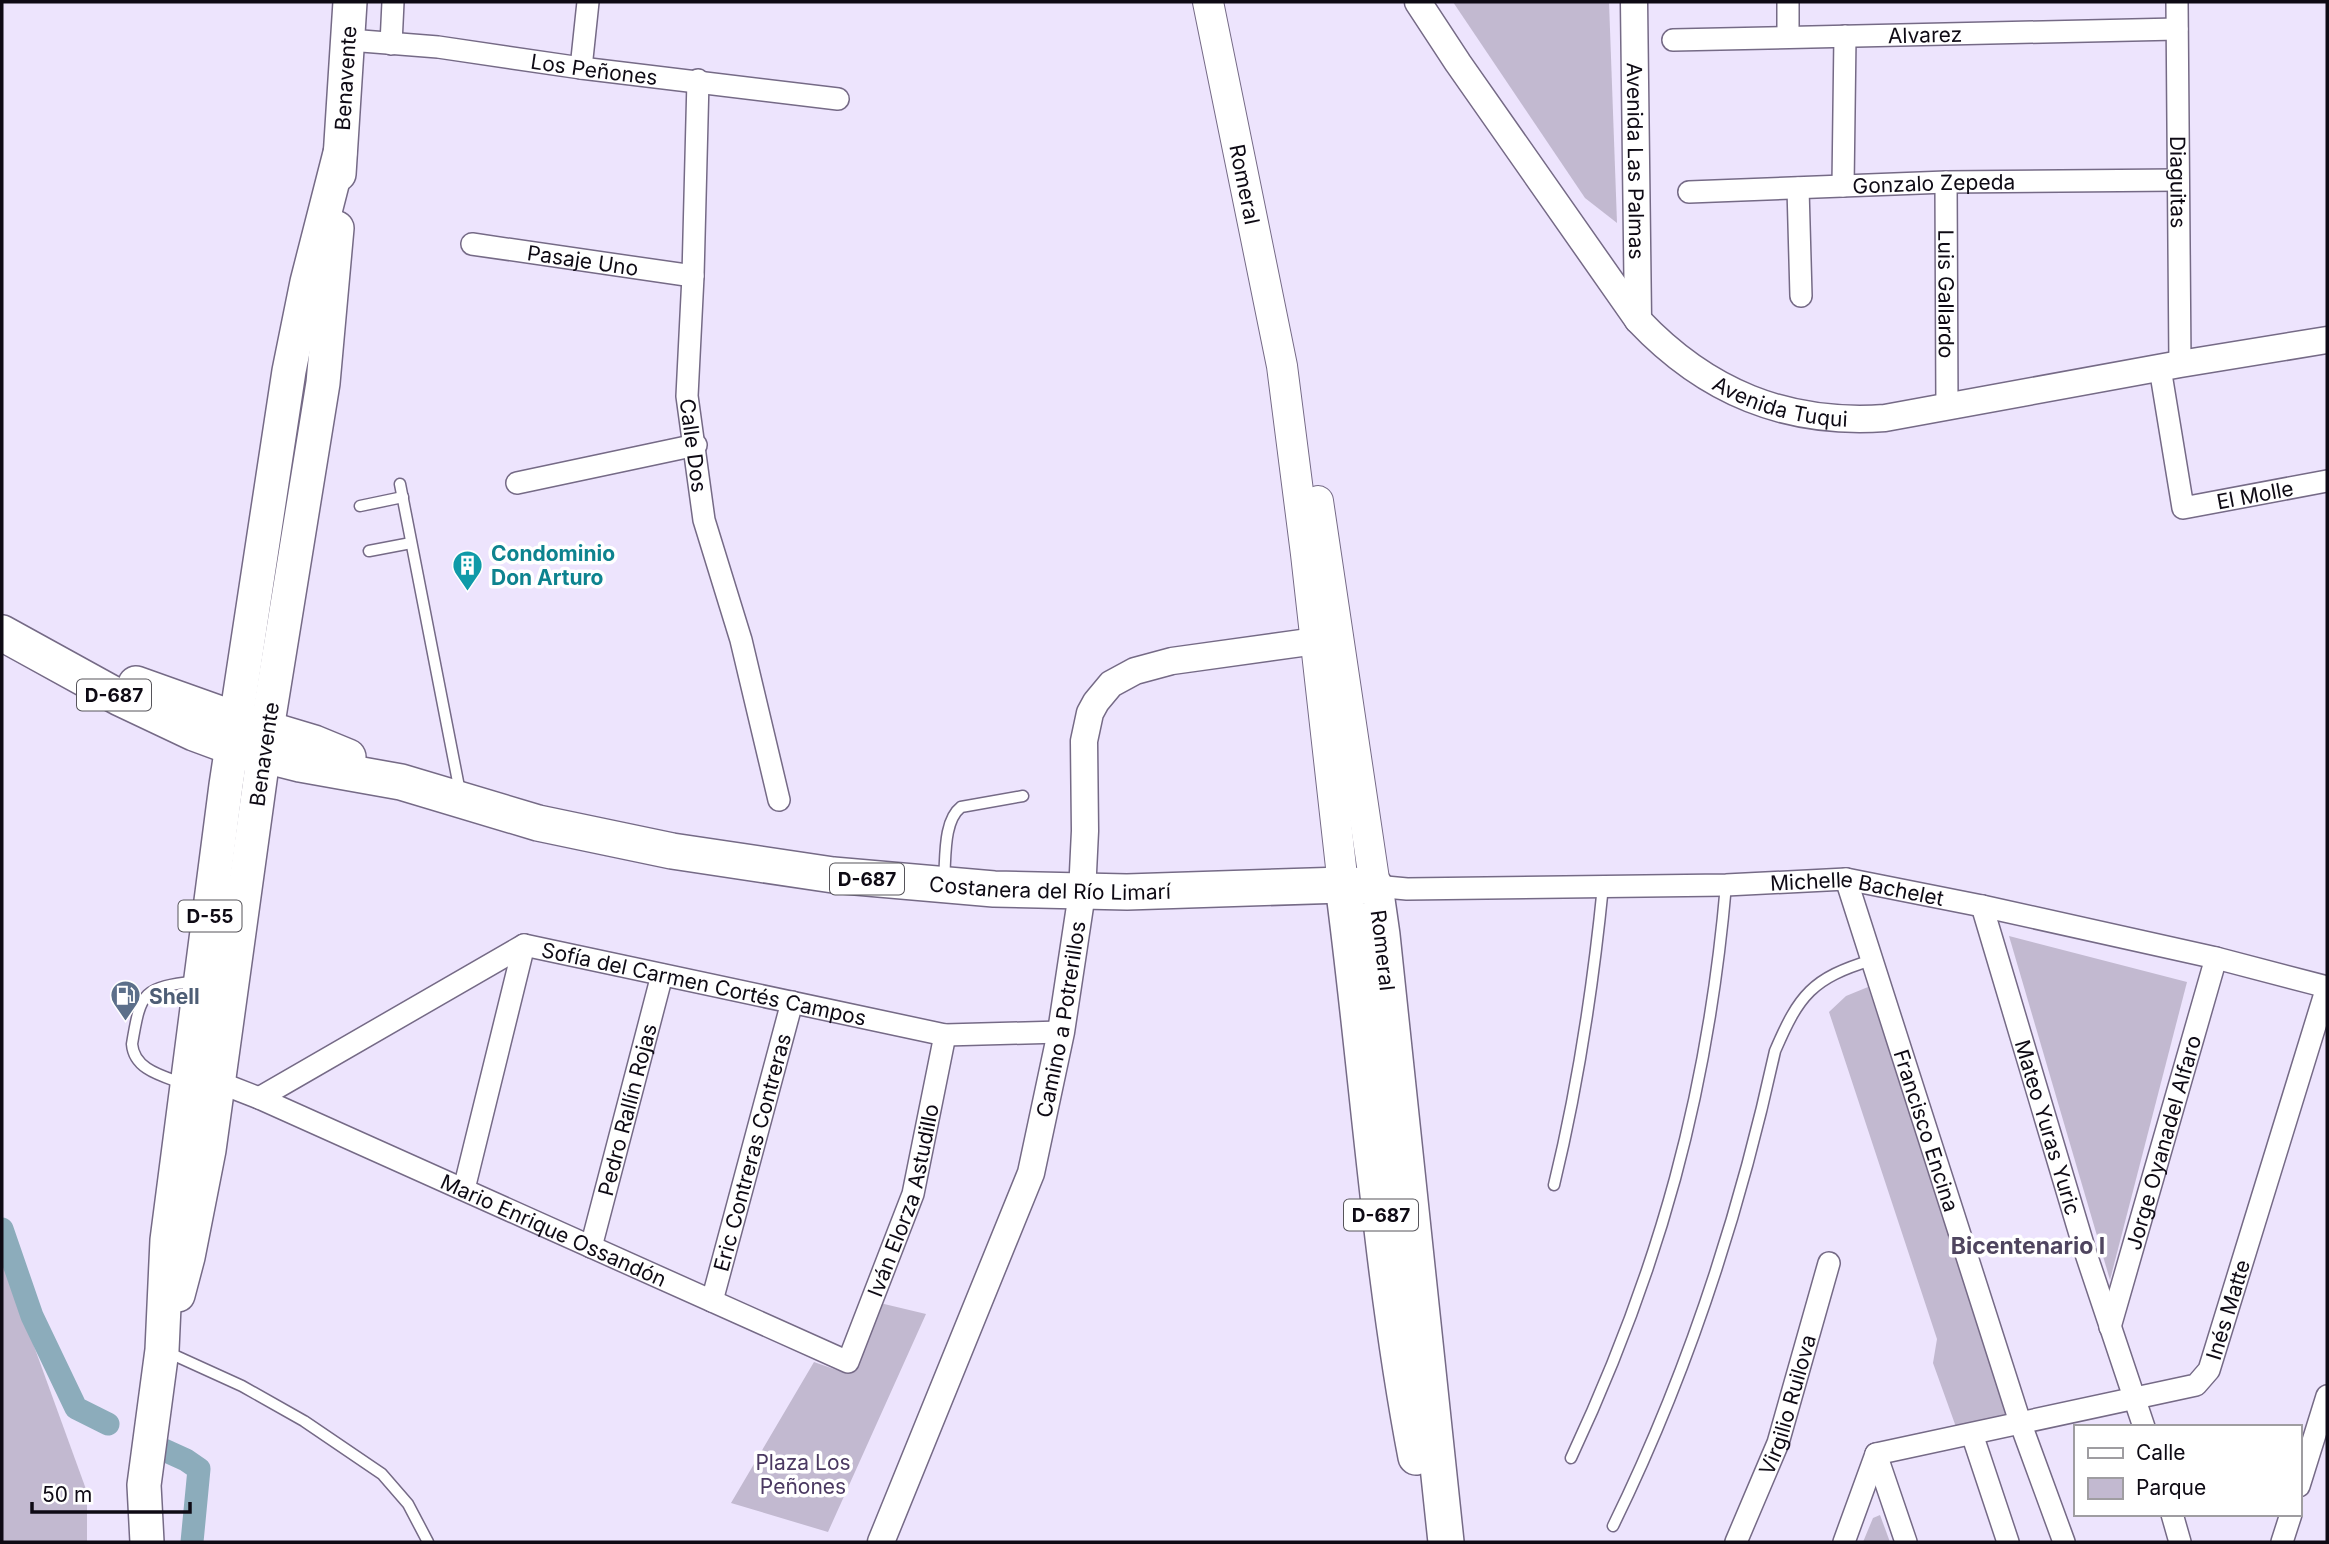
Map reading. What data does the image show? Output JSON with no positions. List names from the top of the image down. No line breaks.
{"streets":{"highway":["Romeral","D-687","Costanera del Río Limarí"],"main road":["Benavente","D-55"],"street":["Alvarez","Los Peñones","Avenida Las Palmas","Diaguitas","Gonzalo Zepeda","Pasaje Uno","Luis Gallardo","Avenida Tuqui","Calle Dos","El Molle","Michelle Bachelet","Sofía del Carmen Cortés Campos","Camino a Potrerillos","Pedro Rallín Rojas","Mateo Yuras Yuric","Francisco Encina","Jorge Oyanadel Alfaro","Eric Contreras Contreras","Iván Elorza Astudillo","Mario Enrique Ossandón","Inés Matte","Virgilio Ruilova"]},"crossings":[["Alvarez","Diaguitas"],["Los Peñones","Benavente"],["Los Peñones","Calle Dos"],["Benavente","Costanera del Río Limarí"],["Benavente","Mario Enrique Ossandón"],["Avenida Las Palmas","Avenida Tuqui"],["Diaguitas","Gonzalo Zepeda"],["Diaguitas","Avenida Tuqui"],["Diaguitas","El Molle"],["Romeral","Costanera del Río Limarí"],["Romeral","Michelle Bachelet"],["Romeral","Camino a Potrerillos"],["Gonzalo Zepeda","Luis Gallardo"],["Pasaje Uno","Calle Dos"],["Luis Gallardo","Avenida Tuqui"],["Costanera del Río Limarí","Michelle Bachelet"],["Costanera del Río Limarí","Camino a Potrerillos"],["Michelle Bachelet","Mateo Yuras Yuric"],["Michelle Bachelet","Francisco Encina"],["Michelle Bachelet","Jorge Oyanadel Alfaro"],["Michelle Bachelet","Inés Matte"],["Sofía del Carmen Cortés Campos","Camino a Potrerillos"],["Sofía del Carmen Cortés Campos","Pedro Rallín Rojas"],["Sofía del Carmen Cortés Campos","Eric Contreras Contreras"],["Sofía del Carmen Cortés Campos","Iván Elorza Astudillo"],["Sofía del Carmen Cortés Campos","Mario Enrique Ossandón"],["Pedro Rallín Rojas","Mario Enrique Ossandón"],["Mateo Yuras Yuric","Jorge Oyanadel Alfaro"],["Mateo Yuras Yuric","Inés Matte"],["Francisco Encina","Inés Matte"],["Eric Contreras Contreras","Mario Enrique Ossandón"],["Iván Elorza Astudillo","Mario Enrique Ossandón"]],"districts":["Bicentenario I"],"parks":["Plaza Los Peñones"],"places":{"building":["Condominio Don Arturo"],"fuel station":["Shell"]},"legend":["Calle","Parque"],"scale_bar":"50 m"}
